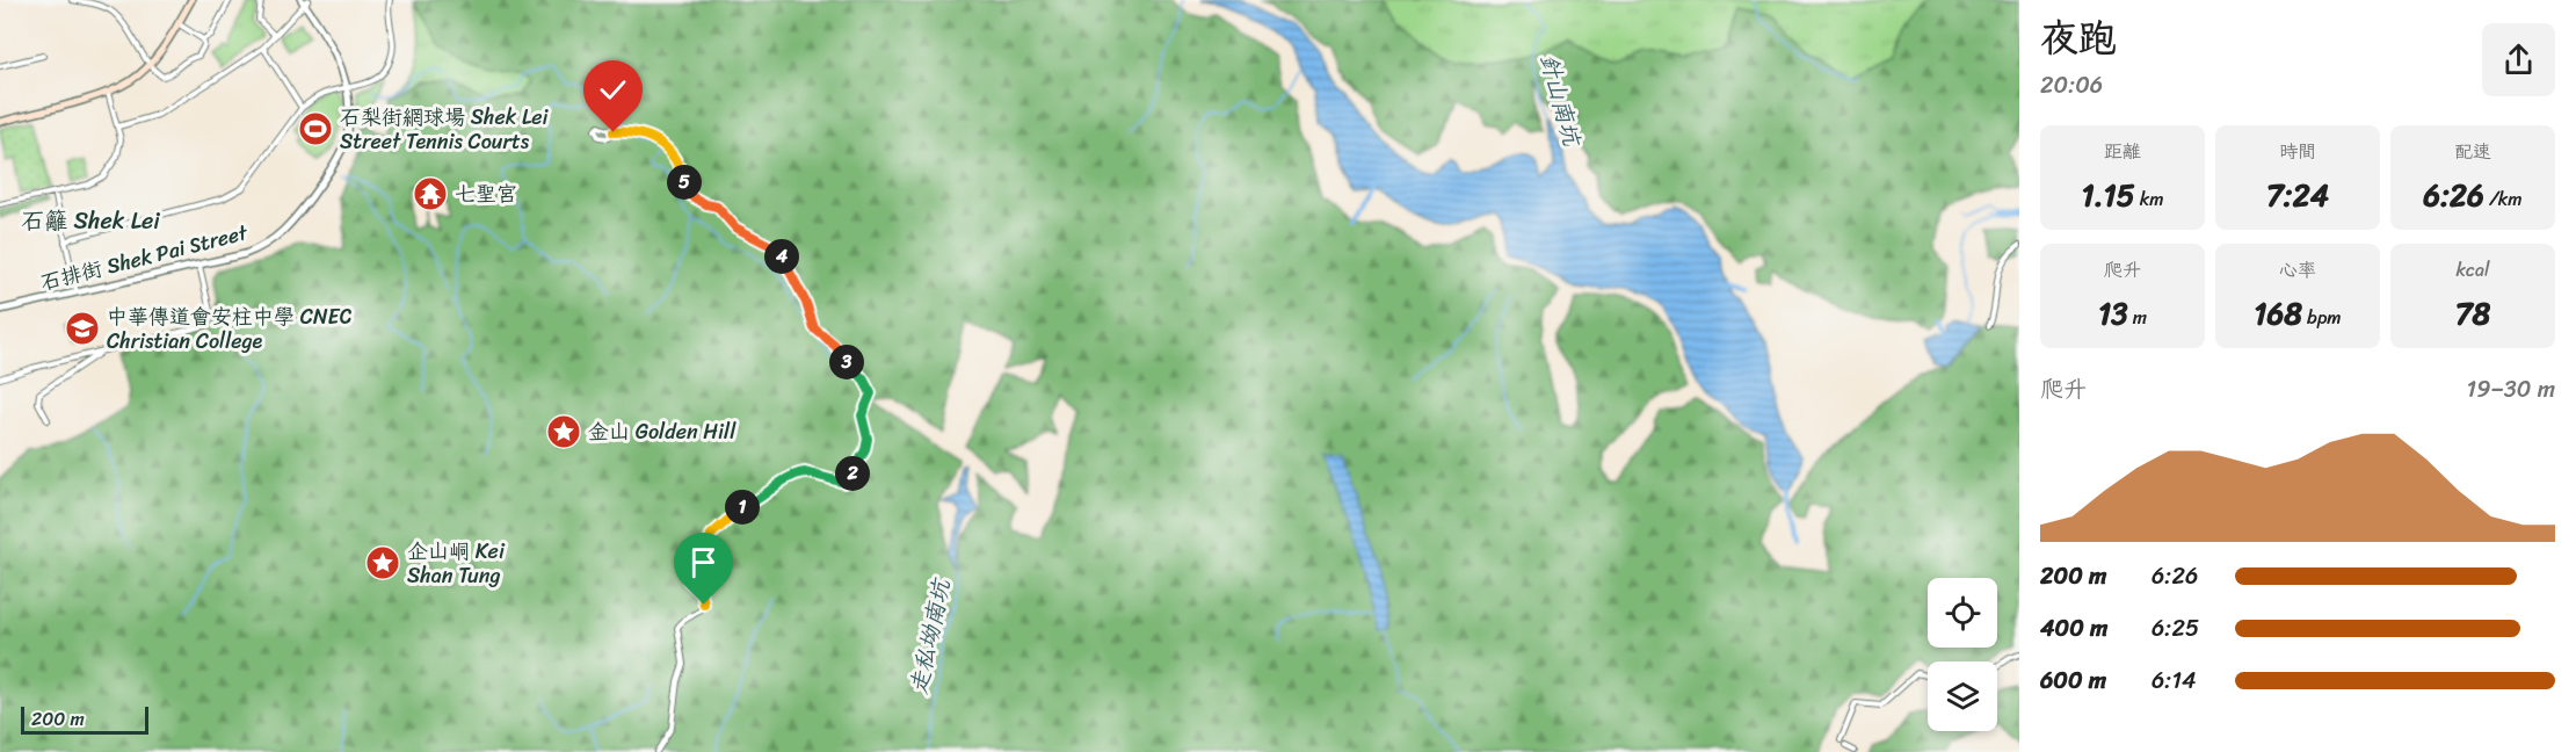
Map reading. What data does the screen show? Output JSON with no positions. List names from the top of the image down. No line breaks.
{"streets":{"street":["石排街 Shek Pai Street"]},"districts":["石籬 Shek Lei"],"water":["針山南坑","走私坳南坑"],"places":{"sports":["石梨街網球場 Shek Lei Street Tennis Courts"],"temple":["七聖宮"],"school or university":["中華傳道會安柱中學 CNEC Christian College"],"place":["金山 Golden Hill","企山峒 Kei Shan Tung"]},"scale_bar":"200 m","page":{"heading":["夜跑","20:06"],"stats":[["距離","1.15 km"],["時間","7:24"],["配速","6:26 /km"],["爬升","13 m"],["心率","168 bpm"],["kcal","78"]],"pins":["5","4","3","2","1"],"chart":["爬升","19–30 m"],"list":[{"name":"200 m","note":"6:26"},{"name":"400 m","note":"6:25"},{"name":"600 m","note":"6:14"}],"scale":"200 m"}}
